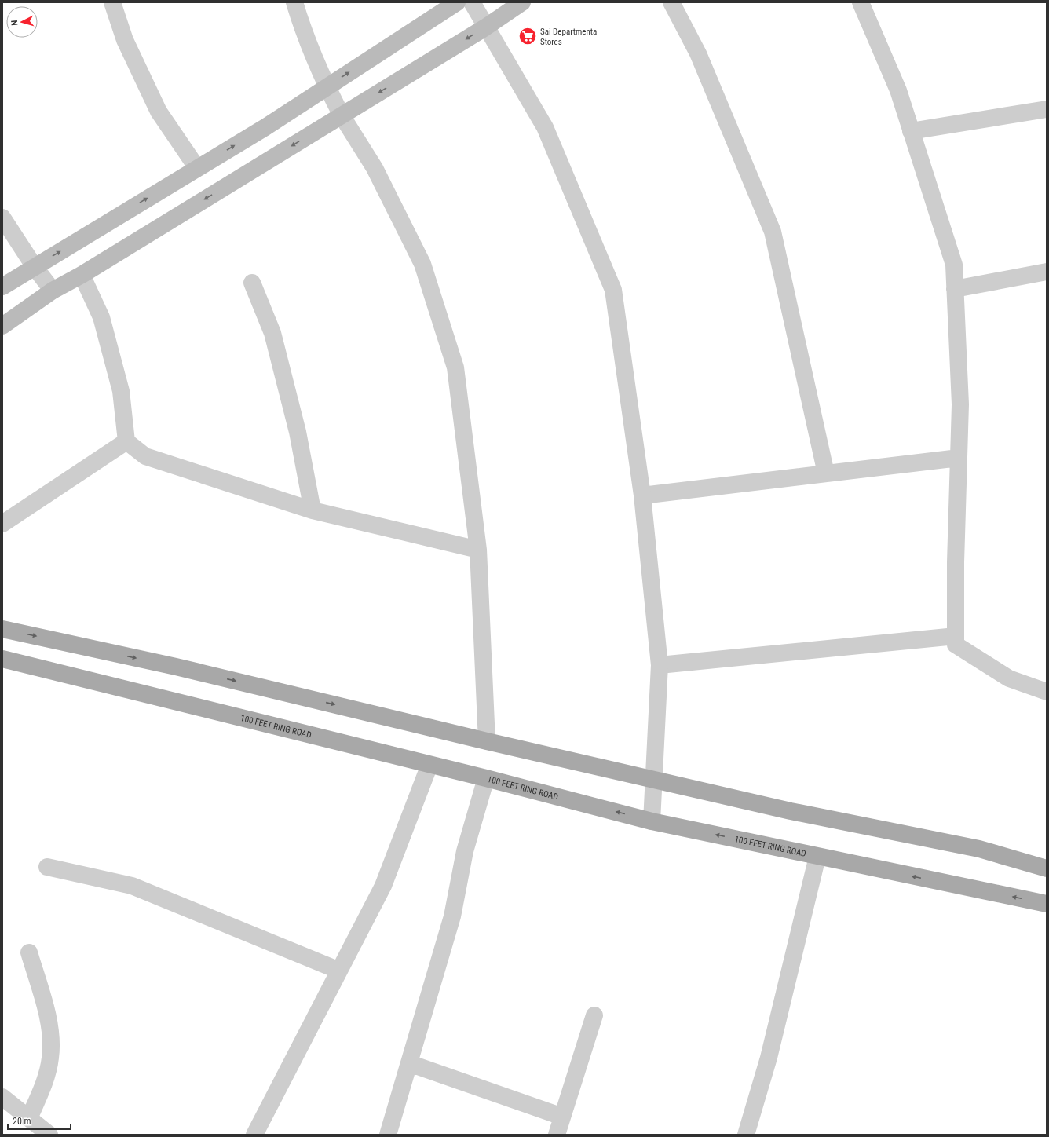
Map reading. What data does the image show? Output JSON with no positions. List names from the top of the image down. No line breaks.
{"streets":{"main road":["100 FEET RING ROAD"]},"places":{"supermarket":["Sai Departmental Stores"]},"scale_bar":"20 m","north":"left"}
